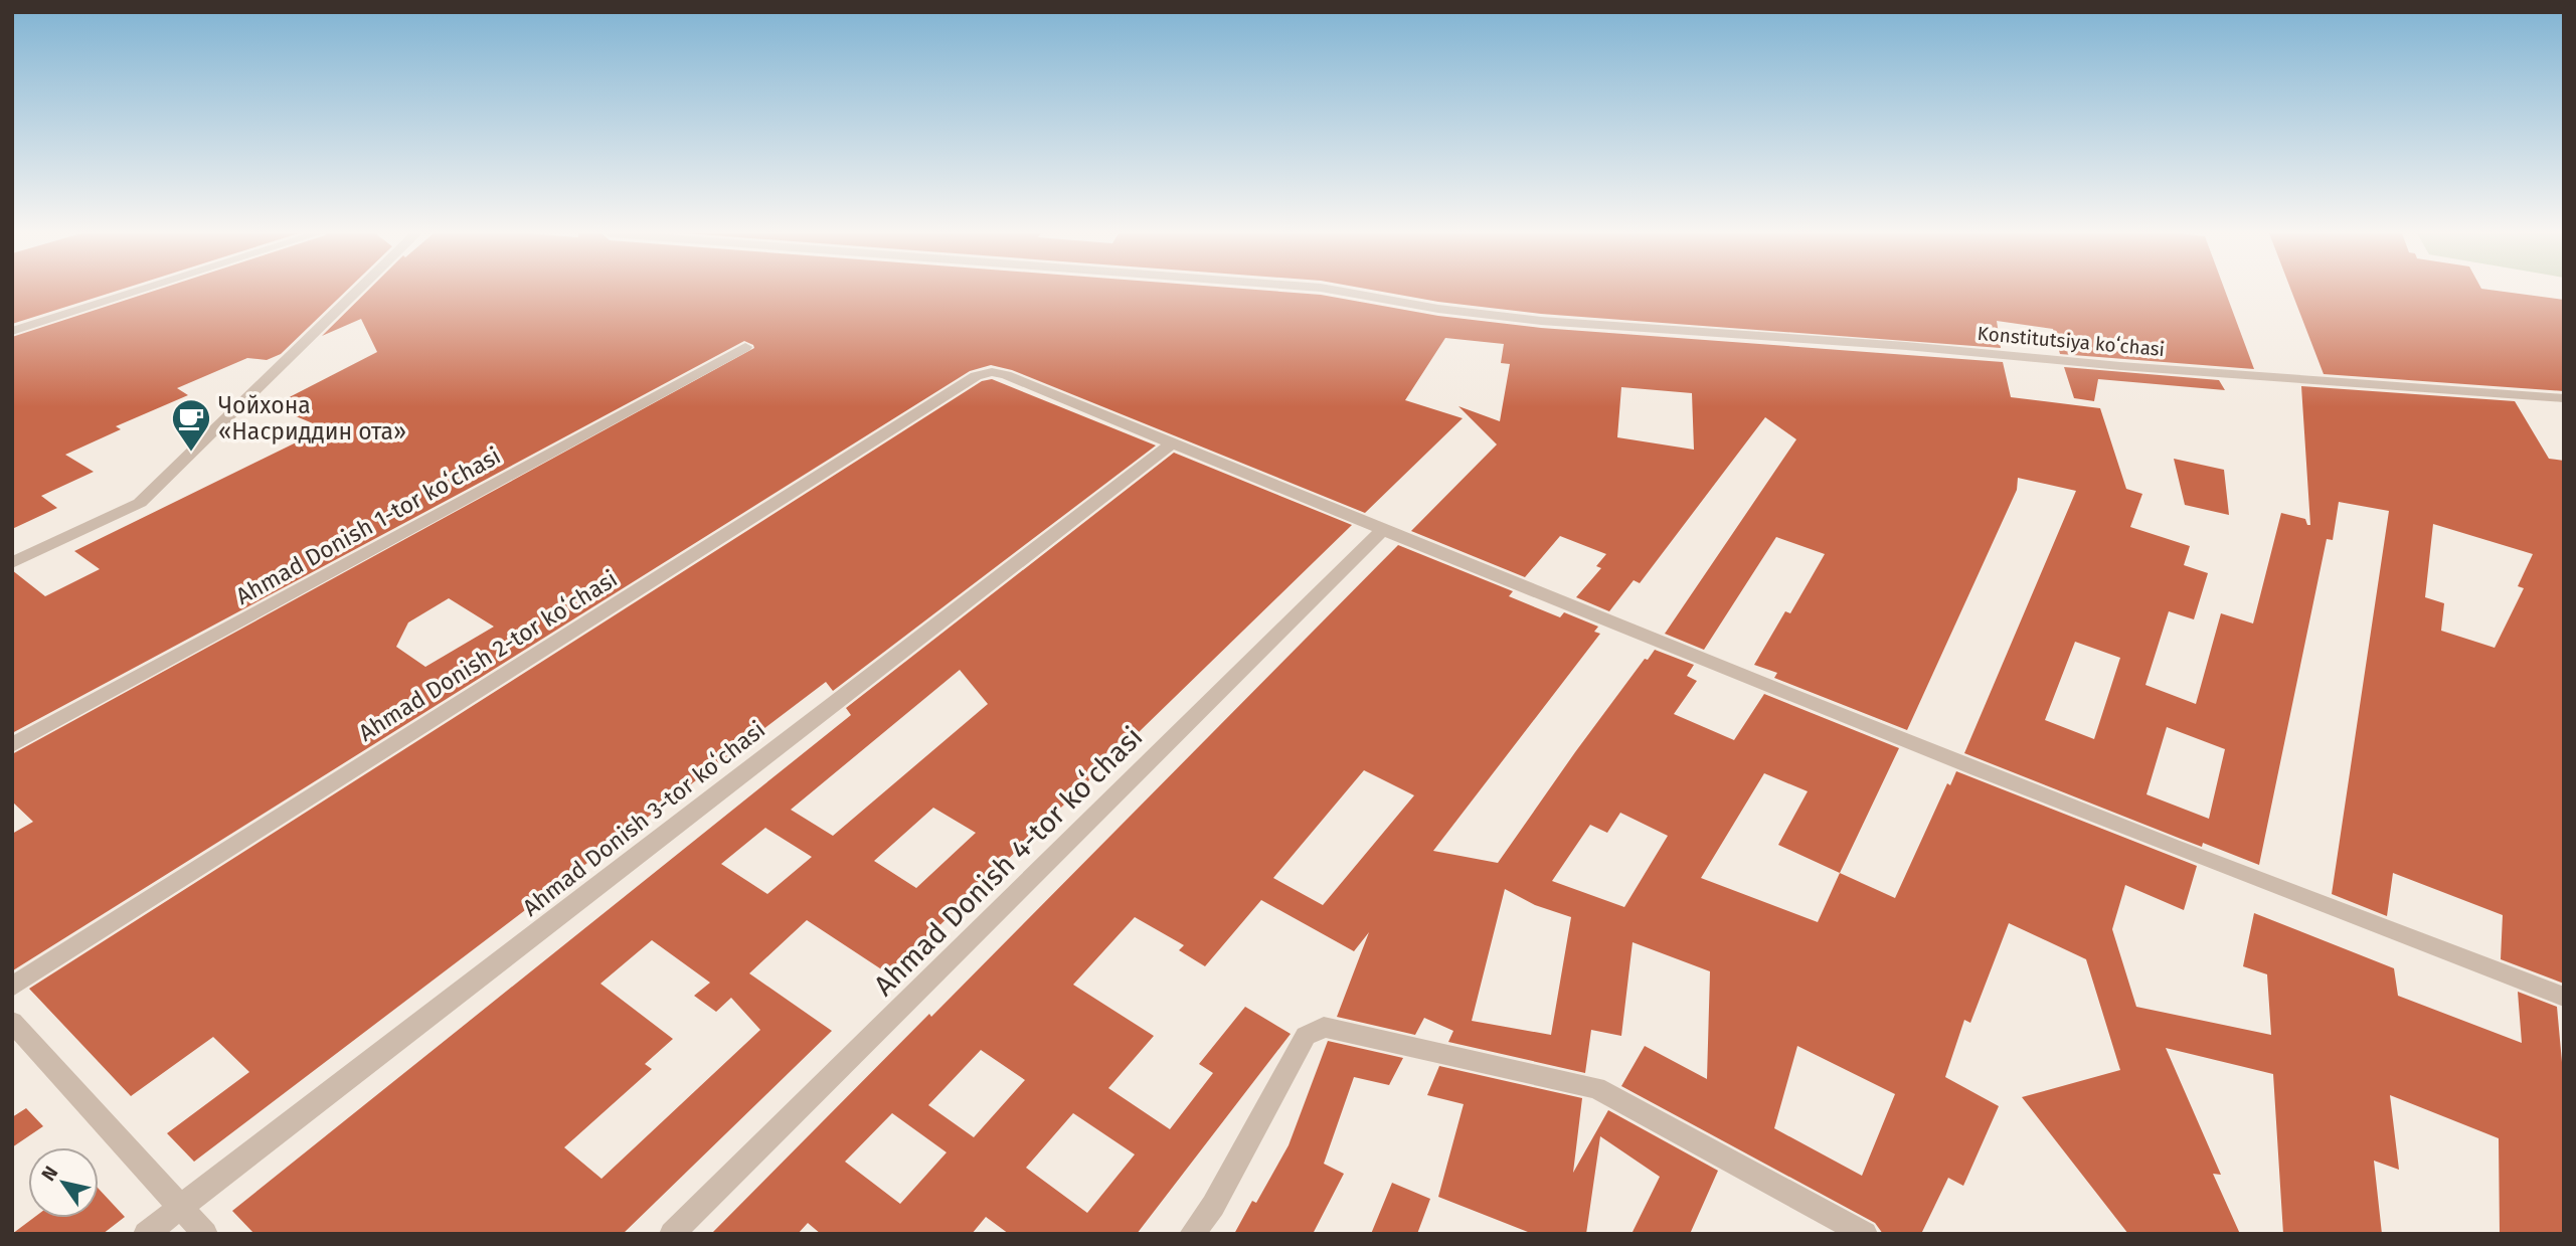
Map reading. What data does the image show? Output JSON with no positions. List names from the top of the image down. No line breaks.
{"streets":{"street":["Konstitutsiya koʻchasi","Ahmad Donish 1-tor koʻchasi","Ahmad Donish 2-tor koʻchasi","Ahmad Donish 3-tor koʻchasi","Ahmad Donish 4-tor koʻchasi"]},"crossings":[["Ahmad Donish 2-tor koʻchasi","Ahmad Donish 3-tor koʻchasi"]],"places":{"cafe":["Чойхона «Насриддин ота»"]},"north":"top left"}
